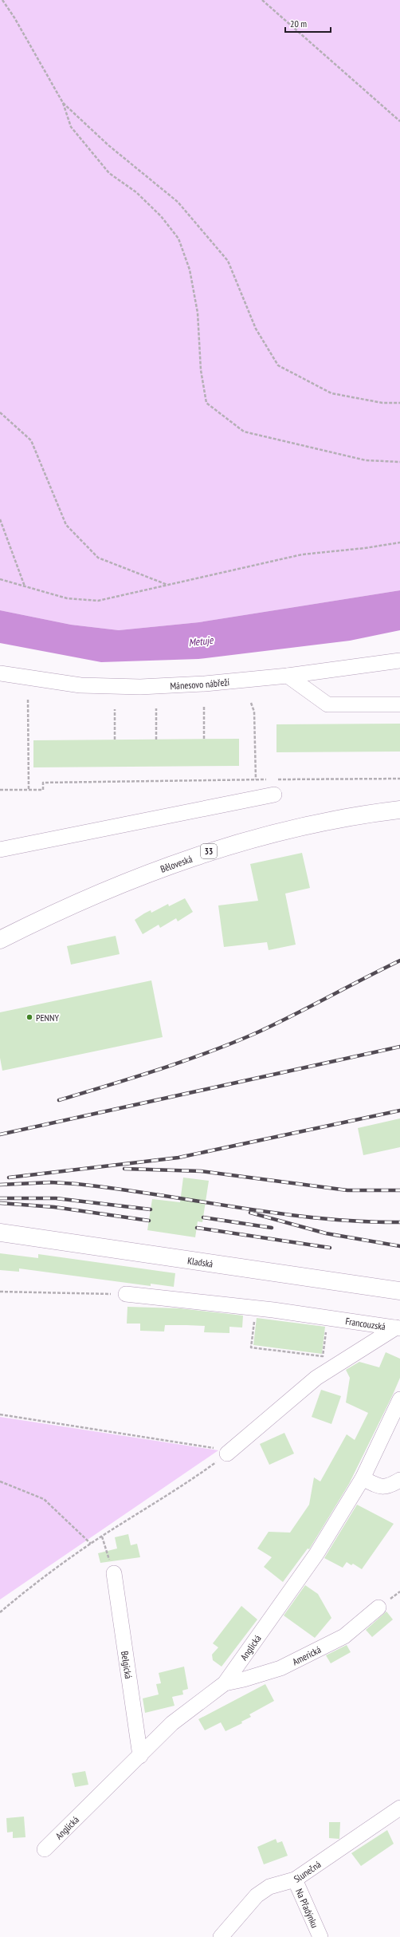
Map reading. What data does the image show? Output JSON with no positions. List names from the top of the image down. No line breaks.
{"streets":{"main road":["33","Běloveská","Kladská"],"street":["Mánesovo nábřeží","Francouzská","Anglická","Americká","Belgická","Slunečná","Na Přadýnku"]},"crossings":[["Anglická","Americká"],["Anglická","Belgická"],["Slunečná","Na Přadýnku"]],"water":["Metuje"],"places":["PENNY"],"scale_bar":"20 m"}
